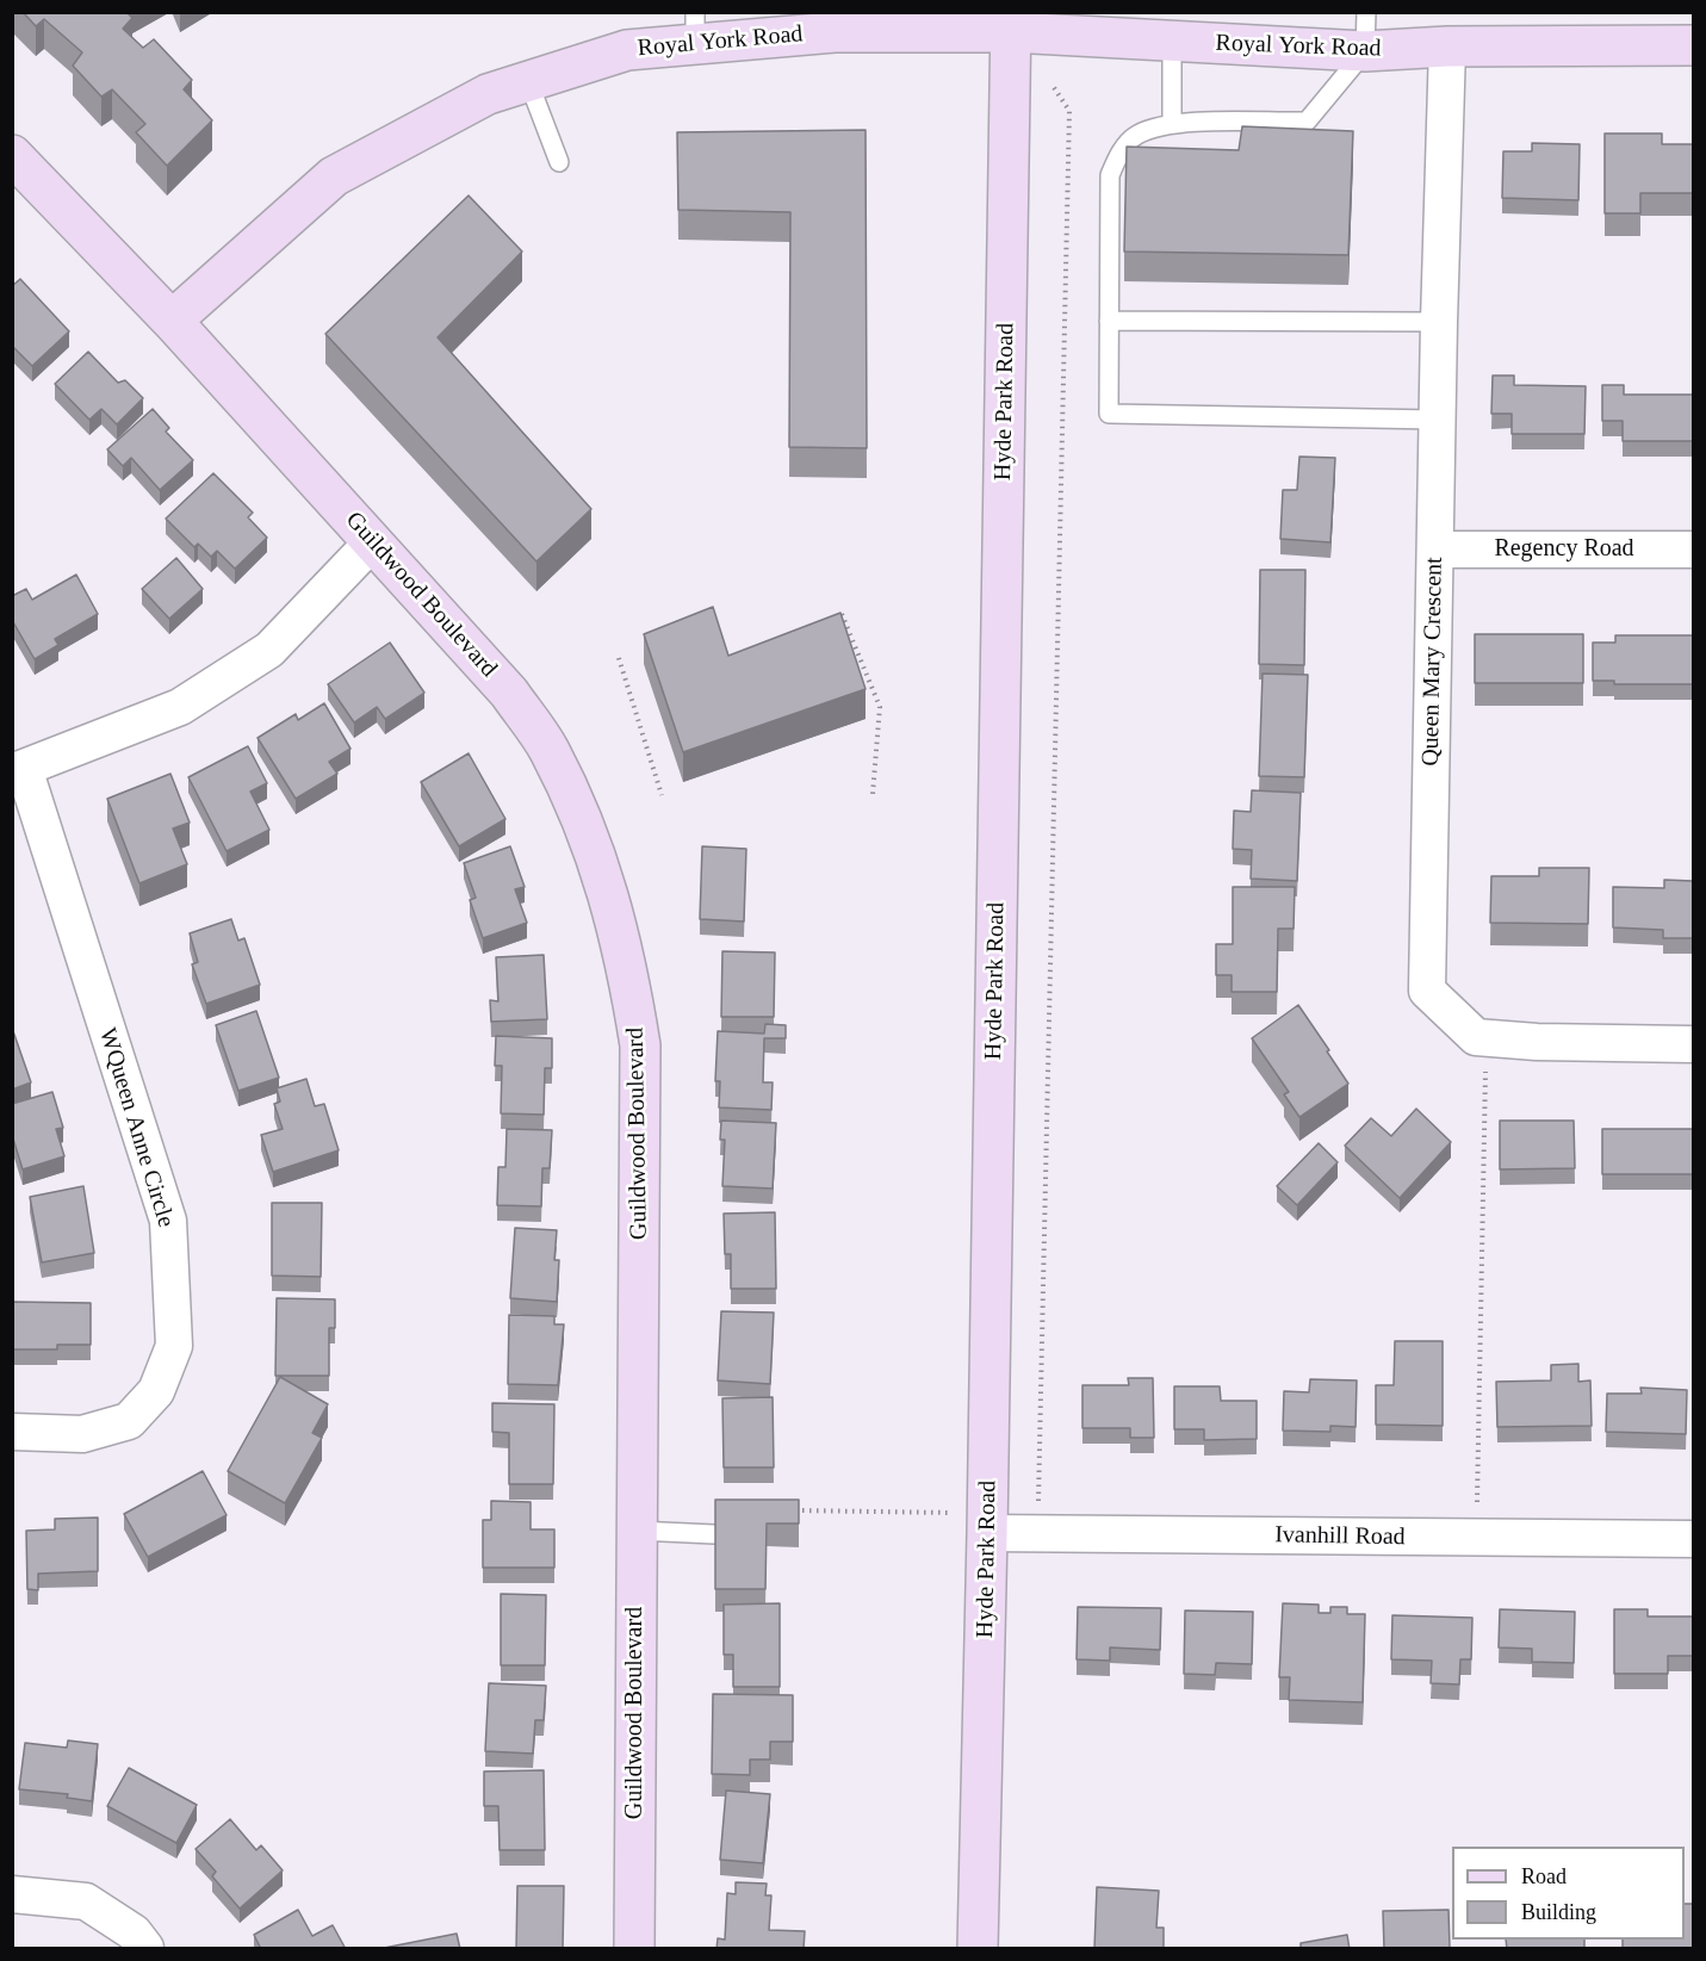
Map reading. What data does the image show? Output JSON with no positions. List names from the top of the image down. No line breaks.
{"streets":{"street":["Royal York Road","Hyde Park Road","Regency Road","Guildwood Boulevard","Queen Mary Crescent","WQueen Anne Circle","Ivanhill Road"]},"crossings":[["Royal York Road","Hyde Park Road"],["Royal York Road","Guildwood Boulevard"],["Royal York Road","Queen Mary Crescent"],["Hyde Park Road","Ivanhill Road"],["Regency Road","Queen Mary Crescent"]],"legend":["Road","Building"]}
